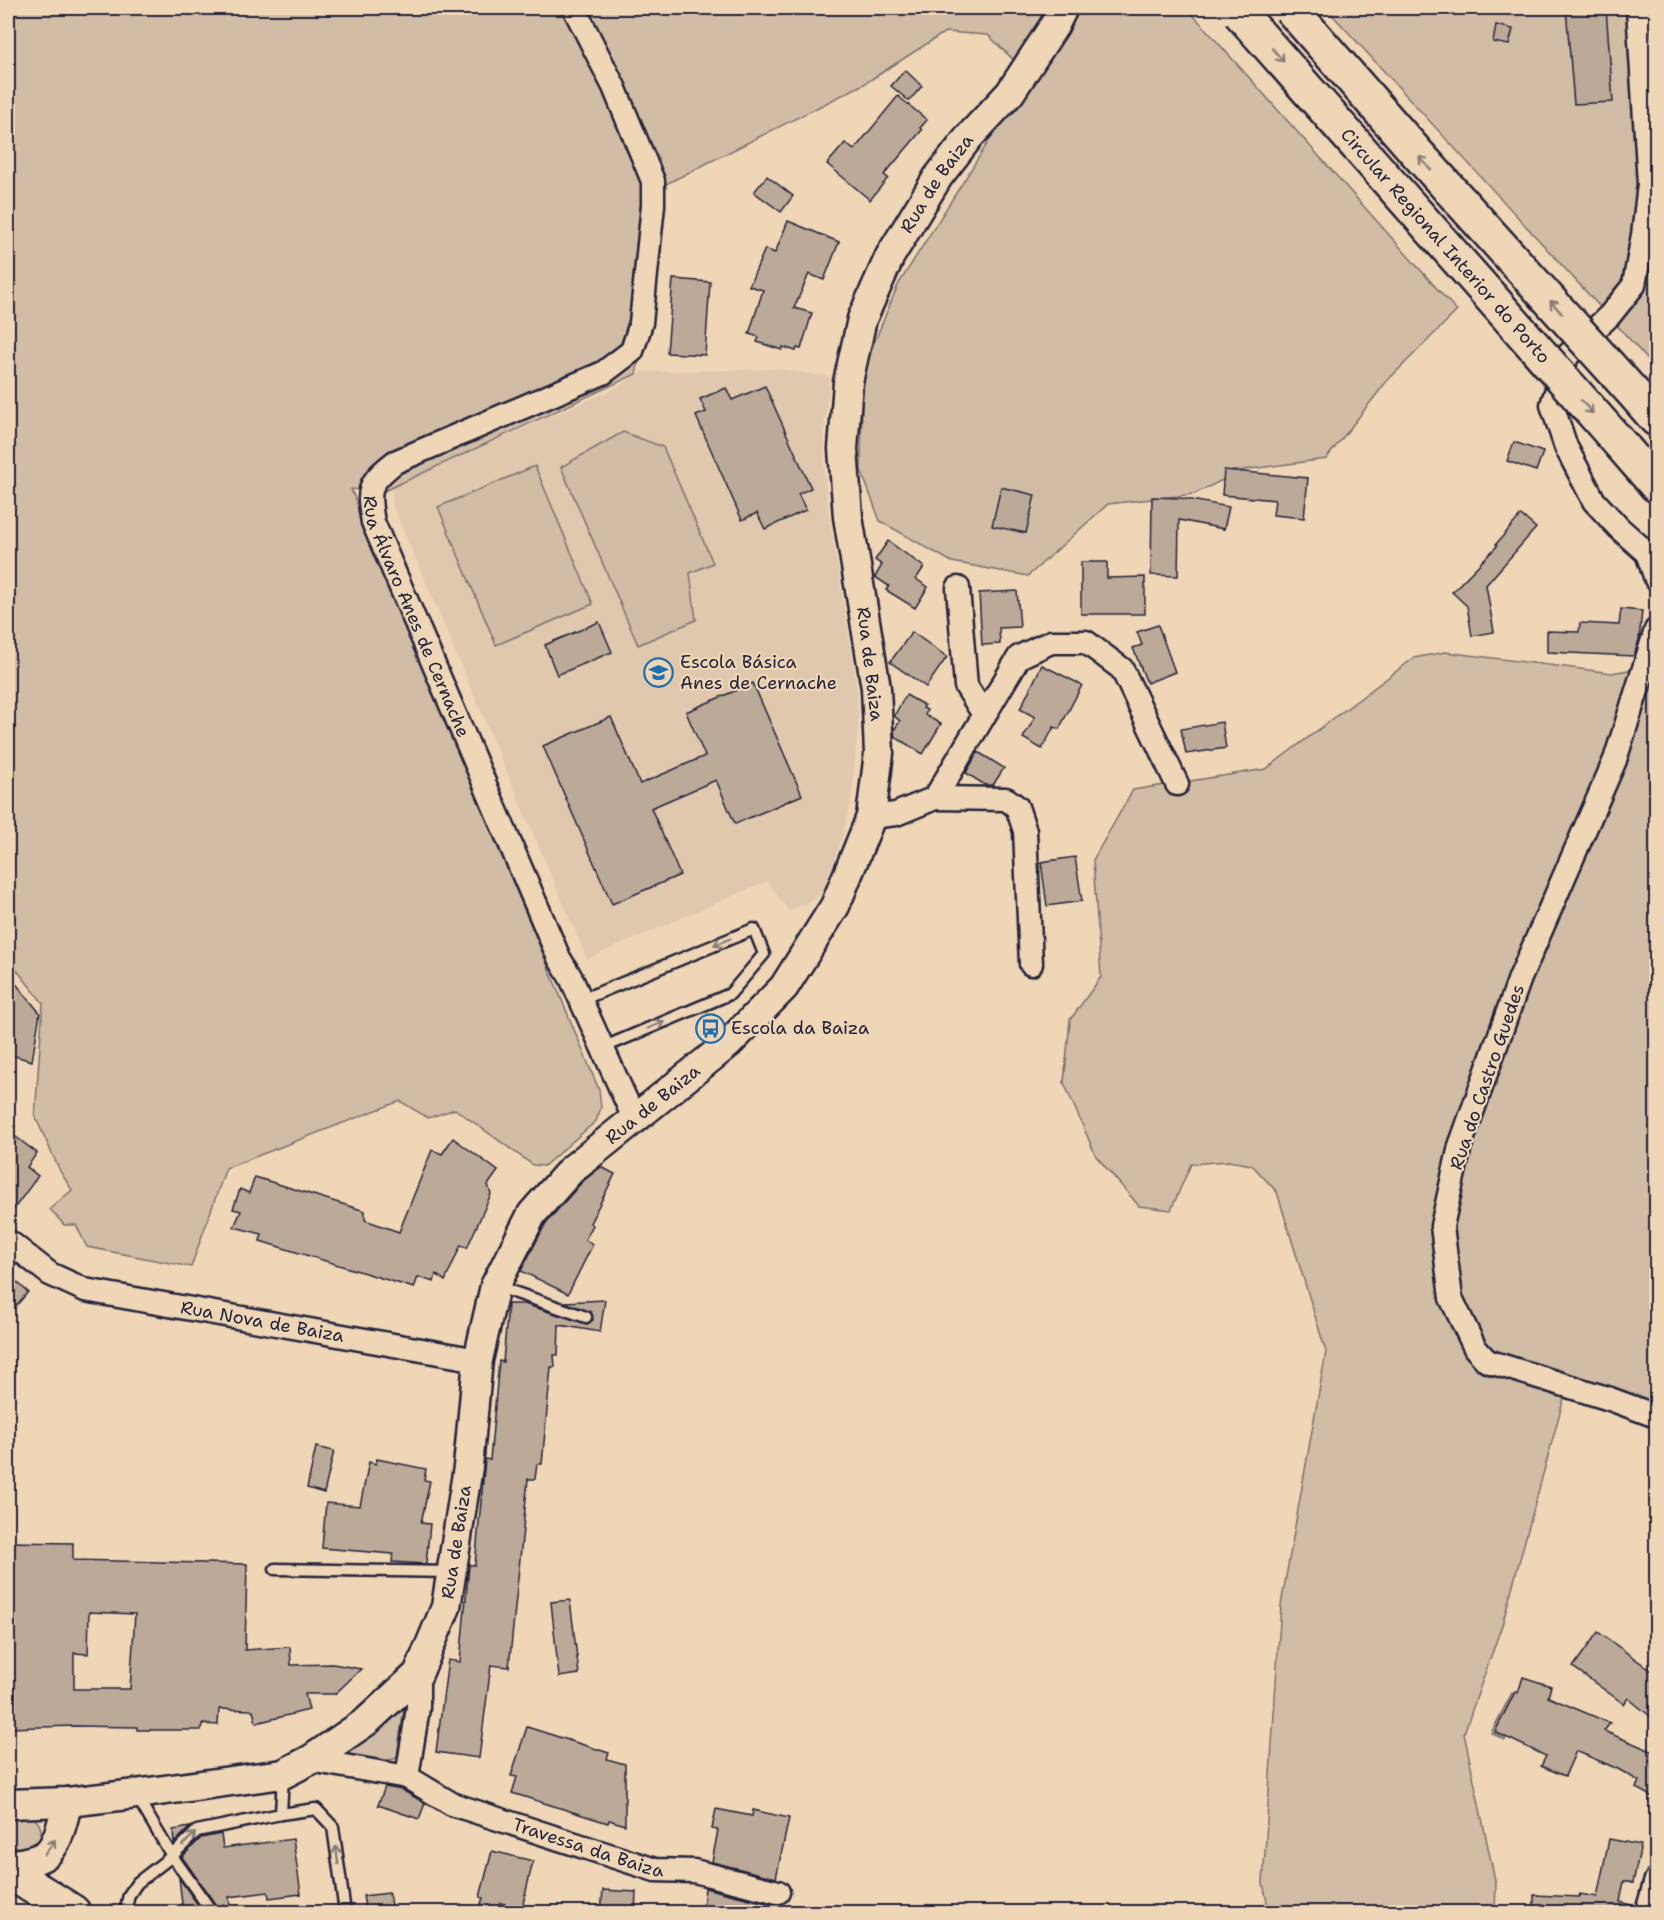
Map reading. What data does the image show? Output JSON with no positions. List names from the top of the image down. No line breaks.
{"streets":{"main road":["Circular Regional Interior do Porto"],"street":["Rua de Baiza","Rua Álvaro Anes de Cernache","Rua do Castro Guedes","Rua Nova de Baiza","Travessa da Baiza"]},"crossings":[["Rua de Baiza","Rua Álvaro Anes de Cernache"],["Rua de Baiza","Rua Nova de Baiza"],["Rua de Baiza","Travessa da Baiza"]],"places":{"school or university":["Escola Básica Anes de Cernache"],"bus stop":["Escola da Baiza"]}}
